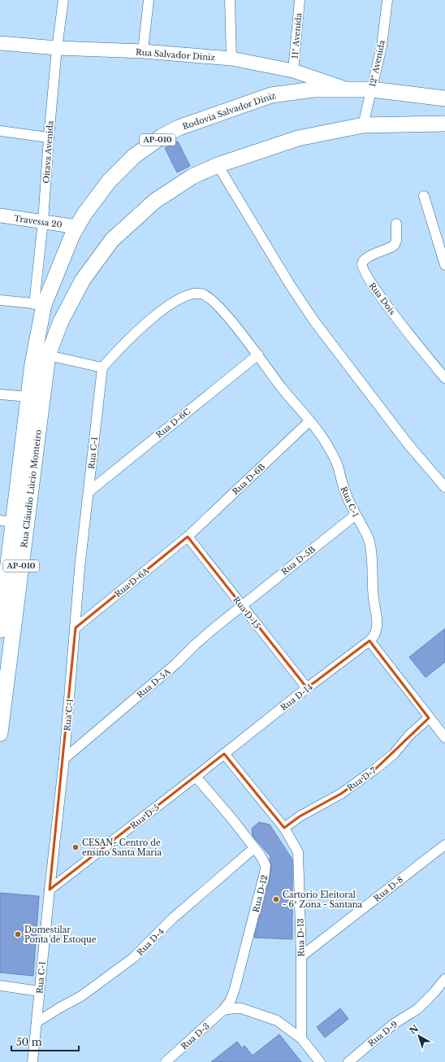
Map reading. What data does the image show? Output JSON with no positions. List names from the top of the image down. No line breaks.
{"streets":{"main road":["Rodovia Salvador Diniz","AP-010","Rua Cláudio Lúcio Monteiro"],"street":["11ª Avenida","Rua Salvador Diniz","12ª Avenida","Oitava Avenida","Travessa 20","Rua Dois","Rua D-6C","Rua C-1","Rua D-6B","Rua D-5B","Rua D-6A","Rua D-15","Rua D-5A","Rua D-14","Rua D-7","Rua D-5","Rua D-8","Rua D-12","Rua D-13","Rua D-4","Rua D-9","Rua D-3"]},"crossings":[["11ª Avenida","Rua Salvador Diniz"],["Rua Salvador Diniz","Rodovia Salvador Diniz"],["Rua Salvador Diniz","Oitava Avenida"],["12ª Avenida","Rodovia Salvador Diniz"],["Rodovia Salvador Diniz","Oitava Avenida"],["Rodovia Salvador Diniz","Travessa 20"],["Rodovia Salvador Diniz","Rua Cláudio Lúcio Monteiro"],["Oitava Avenida","Travessa 20"],["Rua D-6C","Rua C-1"],["Rua C-1","Rua D-6B"],["Rua C-1","Rua D-5B"],["Rua C-1","Rua D-6A"],["Rua C-1","Rua D-5A"],["Rua C-1","Rua D-14"],["Rua C-1","Rua D-5"],["Rua C-1","Rua D-4"],["Rua D-6B","Rua D-6A"],["Rua D-6B","Rua D-15"],["Rua D-5B","Rua D-15"],["Rua D-5B","Rua D-5A"],["Rua D-6A","Rua D-15"],["Rua D-15","Rua D-5A"],["Rua D-15","Rua D-14"],["Rua D-14","Rua D-5"],["Rua D-14","Rua D-13"],["Rua D-7","Rua D-13"],["Rua D-5","Rua D-12"],["Rua D-5","Rua D-13"],["Rua D-8","Rua D-13"],["Rua D-12","Rua D-4"],["Rua D-12","Rua D-3"]],"places":["CESAN- Centro de ensino Santa Maria","Cartorio Eleitoral - 6ª Zona - Santana","Domestilar Ponta de Estoque"],"scale_bar":"50 m","north":"top left"}
